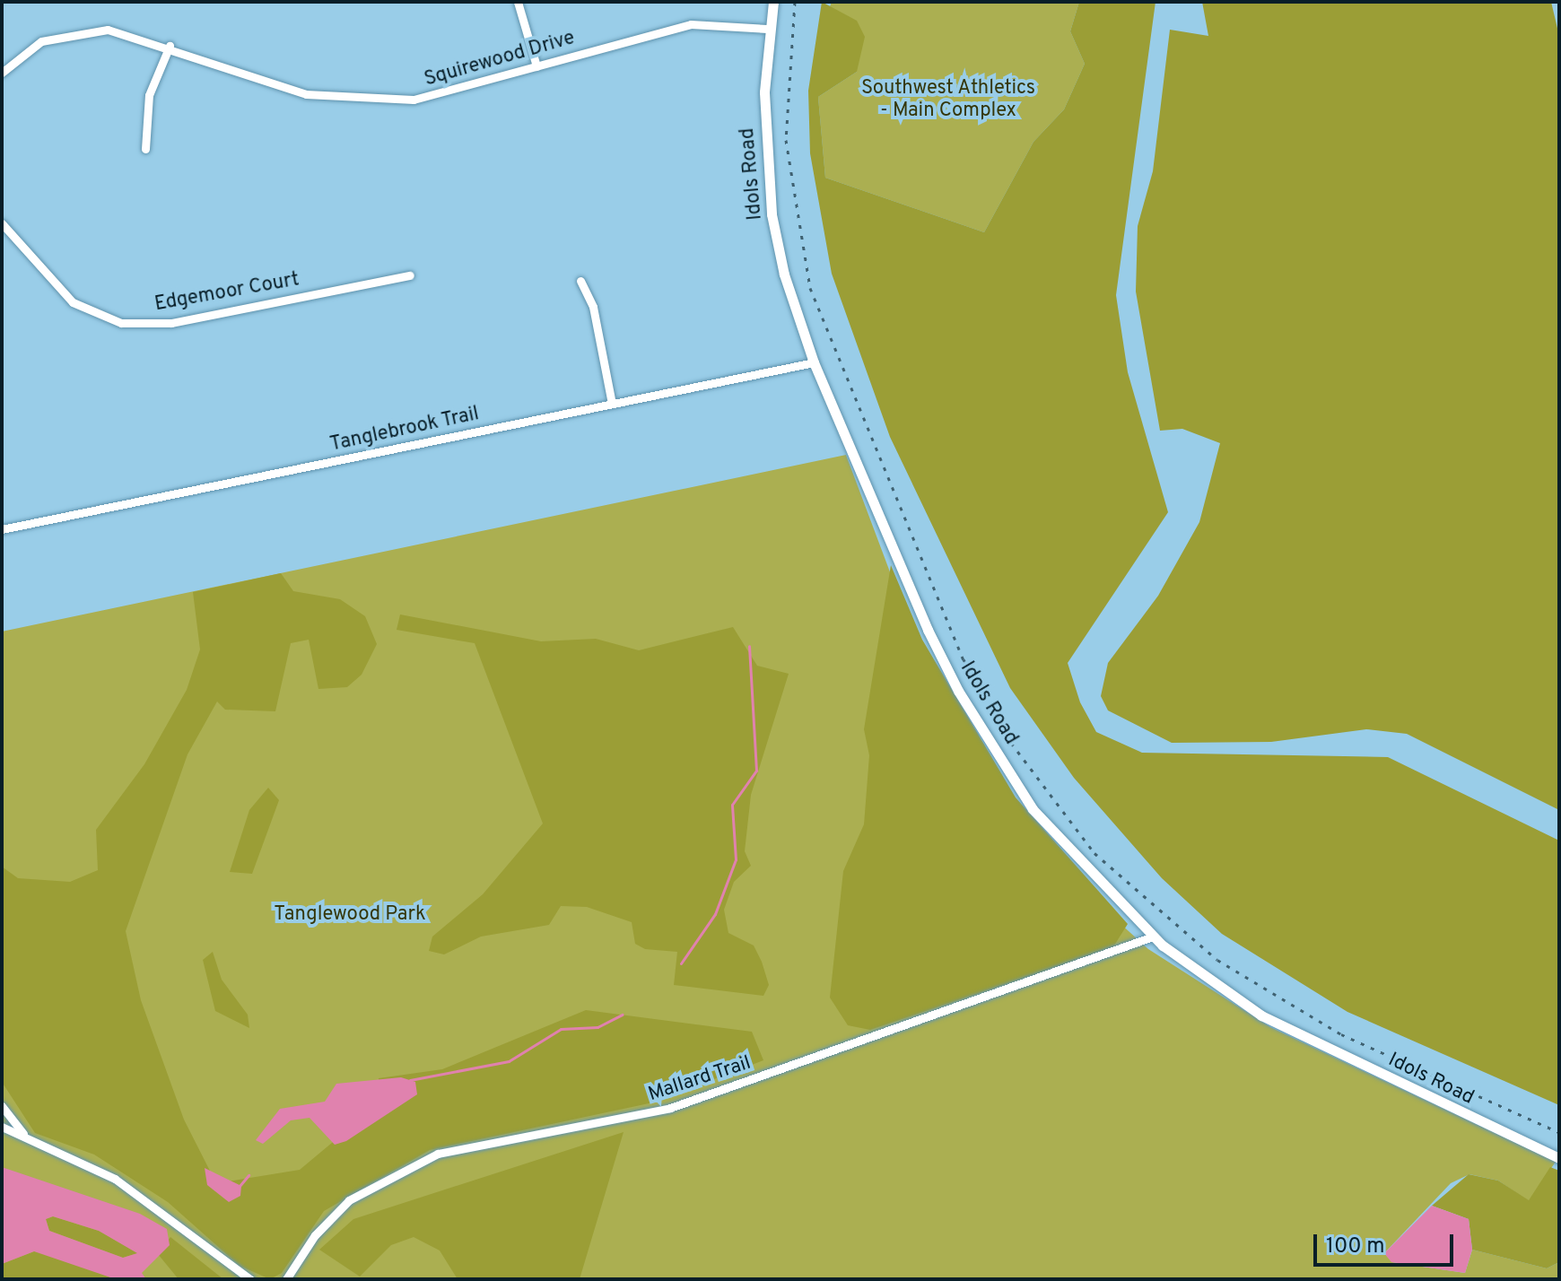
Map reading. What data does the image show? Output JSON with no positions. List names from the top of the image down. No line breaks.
{"streets":{"street":["Squirewood Drive","Idols Road","Edgemoor Court","Tanglebrook Trail","Mallard Trail"]},"crossings":[["Squirewood Drive","Idols Road"],["Idols Road","Tanglebrook Trail"],["Idols Road","Mallard Trail"]],"parks":["Southwest Athletics - Main Complex","Tanglewood Park"],"scale_bar":"100 m"}
